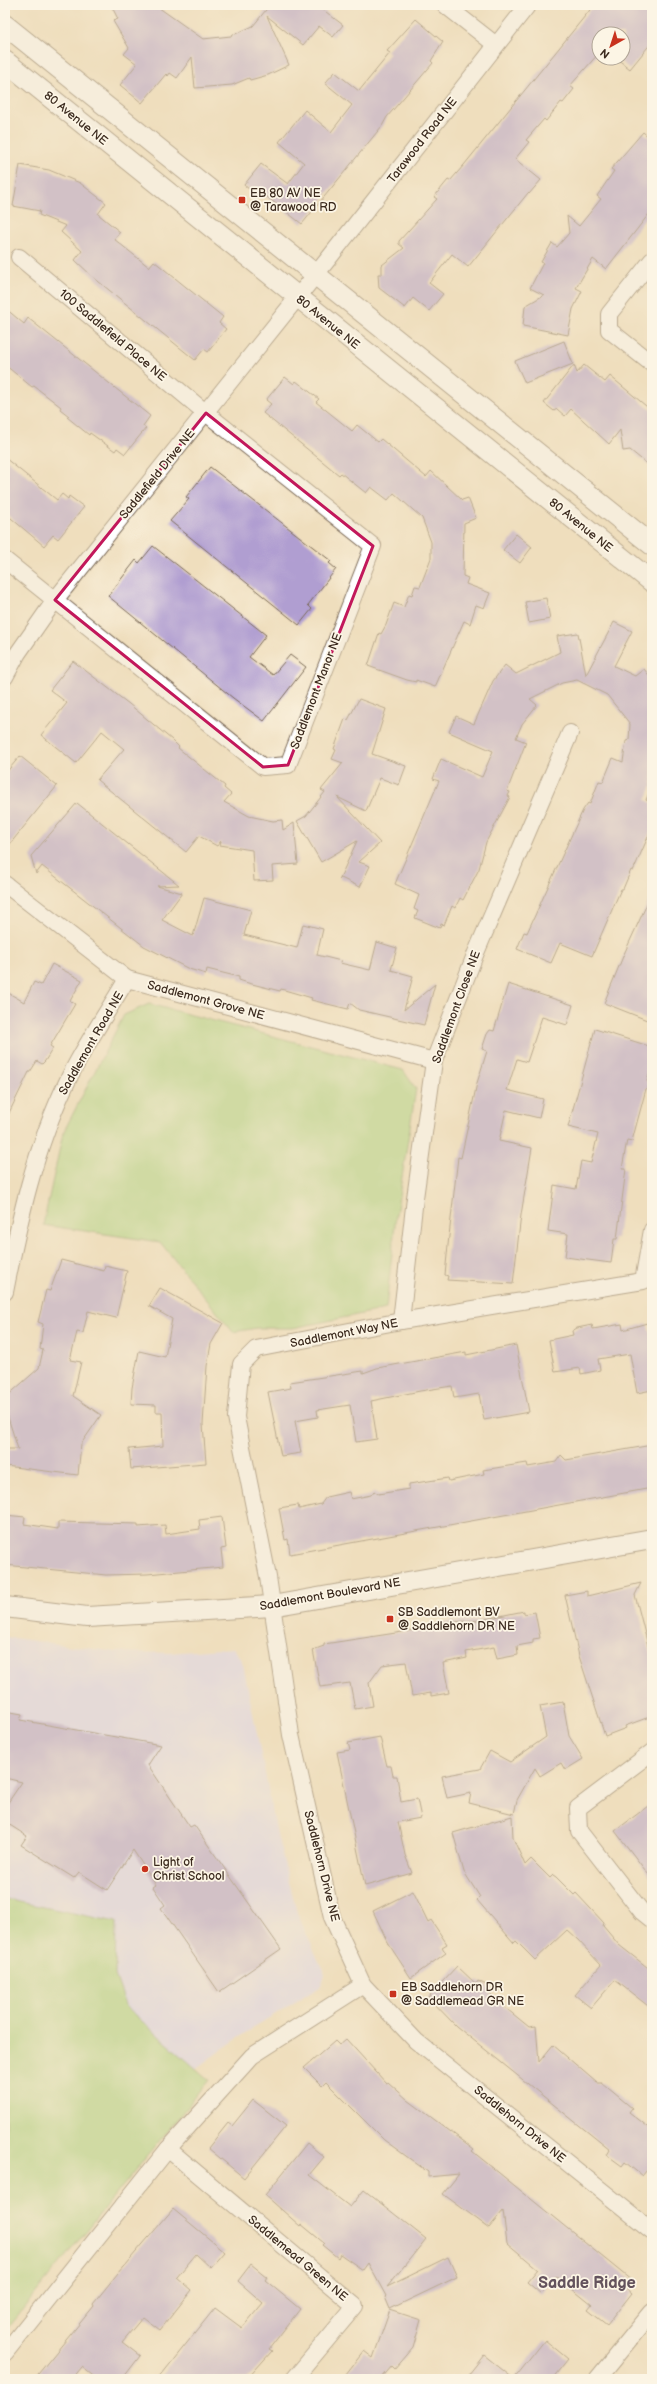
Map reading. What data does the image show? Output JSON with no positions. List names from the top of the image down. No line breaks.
{"streets":{"street":["80 Avenue NE","Tarawood Road NE","100 Saddlefield Place NE","Saddlefield Drive NE","Saddlemont Manor NE","Saddlemont Grove NE","Saddlemont Close NE","Saddlemont Road NE","Saddlemont Way NE","Saddlemont Boulevard NE","Saddlehorn Drive NE","Saddlemead Green NE"]},"crossings":[["80 Avenue NE","Saddlefield Drive NE"],["Tarawood Road NE","Saddlefield Drive NE"],["100 Saddlefield Place NE","Saddlefield Drive NE"],["100 Saddlefield Place NE","Saddlemont Manor NE"],["Saddlefield Drive NE","Saddlemont Manor NE"],["Saddlemont Grove NE","Saddlemont Close NE"],["Saddlemont Grove NE","Saddlemont Road NE"],["Saddlemont Close NE","Saddlemont Way NE"],["Saddlemont Way NE","Saddlemont Boulevard NE"],["Saddlemont Way NE","Saddlehorn Drive NE"],["Saddlemont Boulevard NE","Saddlehorn Drive NE"]],"districts":["Saddle Ridge"],"places":{"transit":["EB 80 AV NE @ Tarawood RD","SB Saddlemont BV @ Saddlehorn DR NE","EB Saddlehorn DR @ Saddlemead GR NE"],"other":["Light of Christ School"]},"north":"bottom left"}
